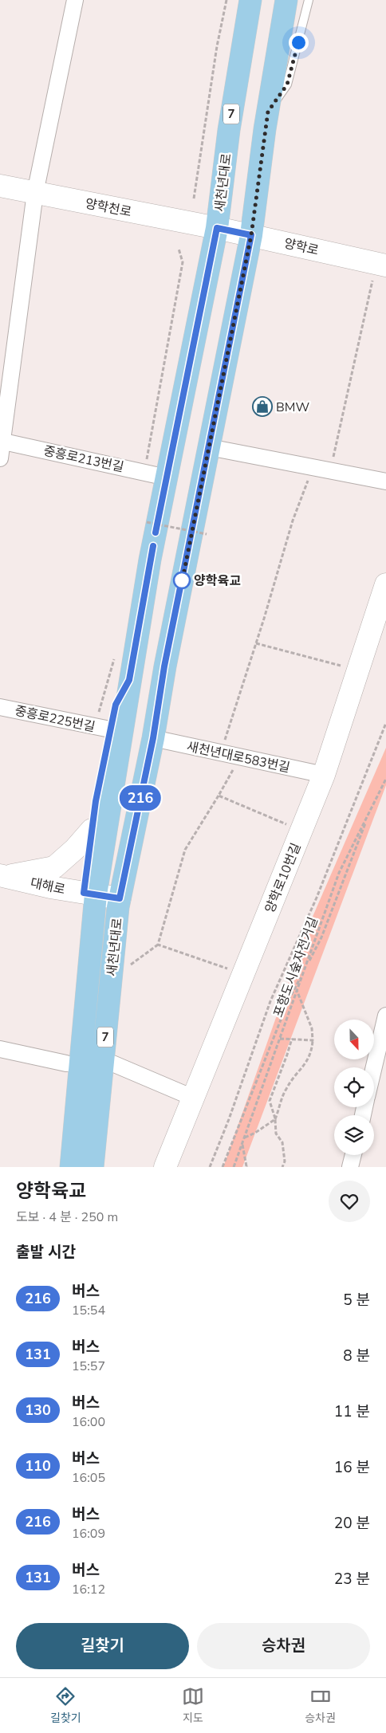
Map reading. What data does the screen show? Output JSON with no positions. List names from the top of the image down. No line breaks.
{"streets":{"main road":["7","새천년대로","양학천로","양학로","양학로10번길","대해로"],"street":["중흥로213번길","중흥로225번길","새천년대로583번길"],"path":["포항도시숲자전거길"]},"crossings":[["새천년대로","양학천로"],["새천년대로","양학로"],["새천년대로","중흥로213번길"],["새천년대로","새천년대로583번길"],["새천년대로","대해로"],["양학천로","양학로"],["새천년대로583번길","양학로10번길"]],"places":{"shop":["BMW"],"other":["양학육교"]},"lines":["bus line 216"],"north":"bottom","page":{"on_map":"216","heading":[["양학육교","도보 · 4 분 · 250 m"],"출발 시간"],"list":[{"mark":"216","name":"버스","note":"15:54","value":"5 분"},{"mark":"131","name":"버스","note":"15:57","value":"8 분"},{"mark":"130","name":"버스","note":"16:00","value":"11 분"},{"mark":"110","name":"버스","note":"16:05","value":"16 분"},{"mark":"216","name":"버스","note":"16:09","value":"20 분"},{"mark":"131","name":"버스","note":"16:12","value":"23 분"}],"buttons":["길찾기","승차권"],"tabs":["길찾기","지도","승차권"]}}
